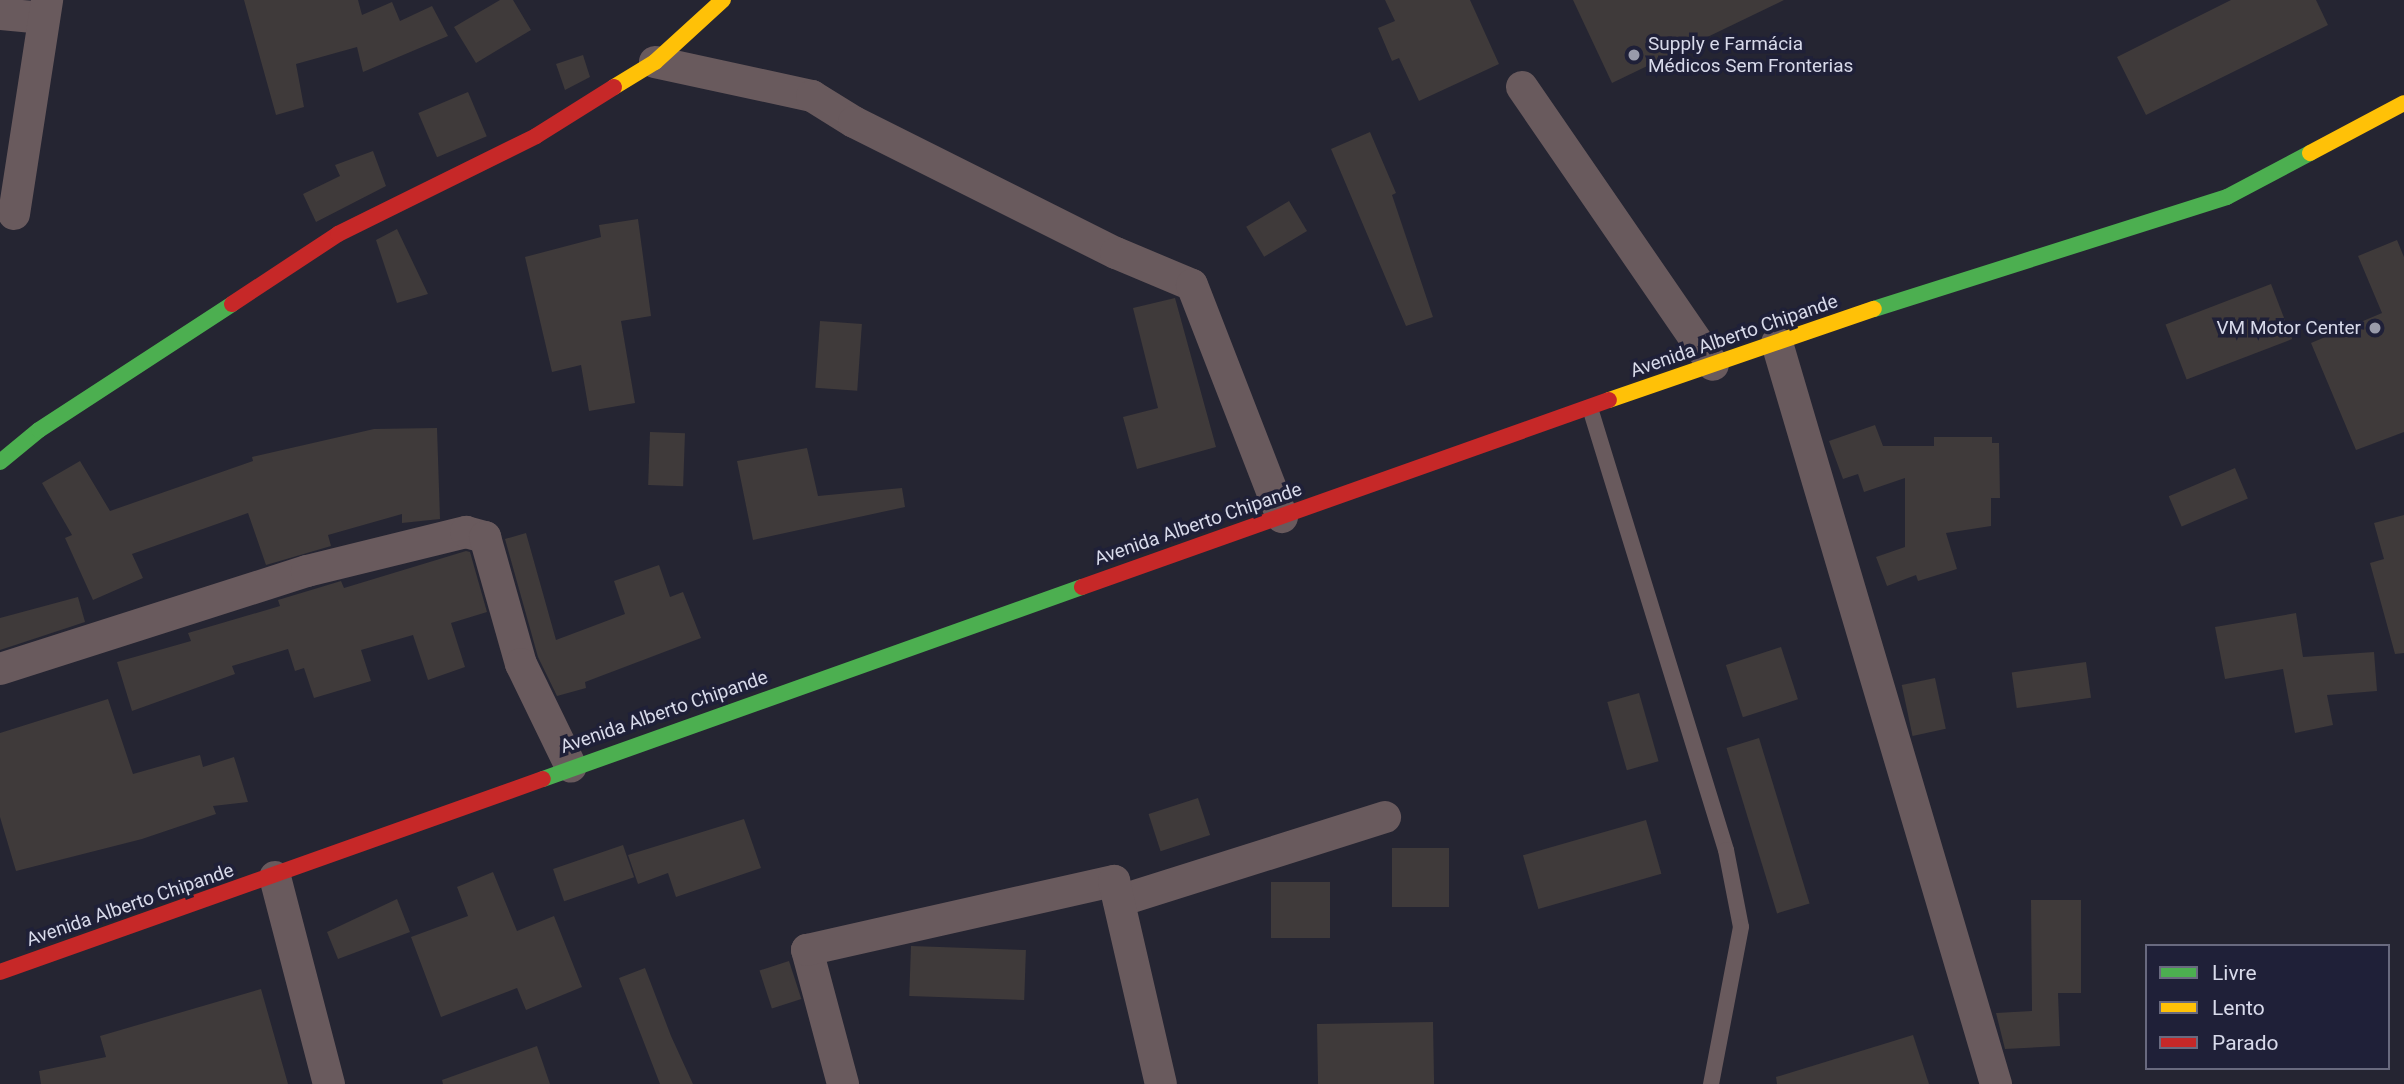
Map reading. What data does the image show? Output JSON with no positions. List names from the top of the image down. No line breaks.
{"streets":{"main road":["Avenida Alberto Chipande"]},"places":["Supply e Farmácia Médicos Sem Fronterias","VM Motor Center"],"legend":["Livre","Lento","Parado"]}
